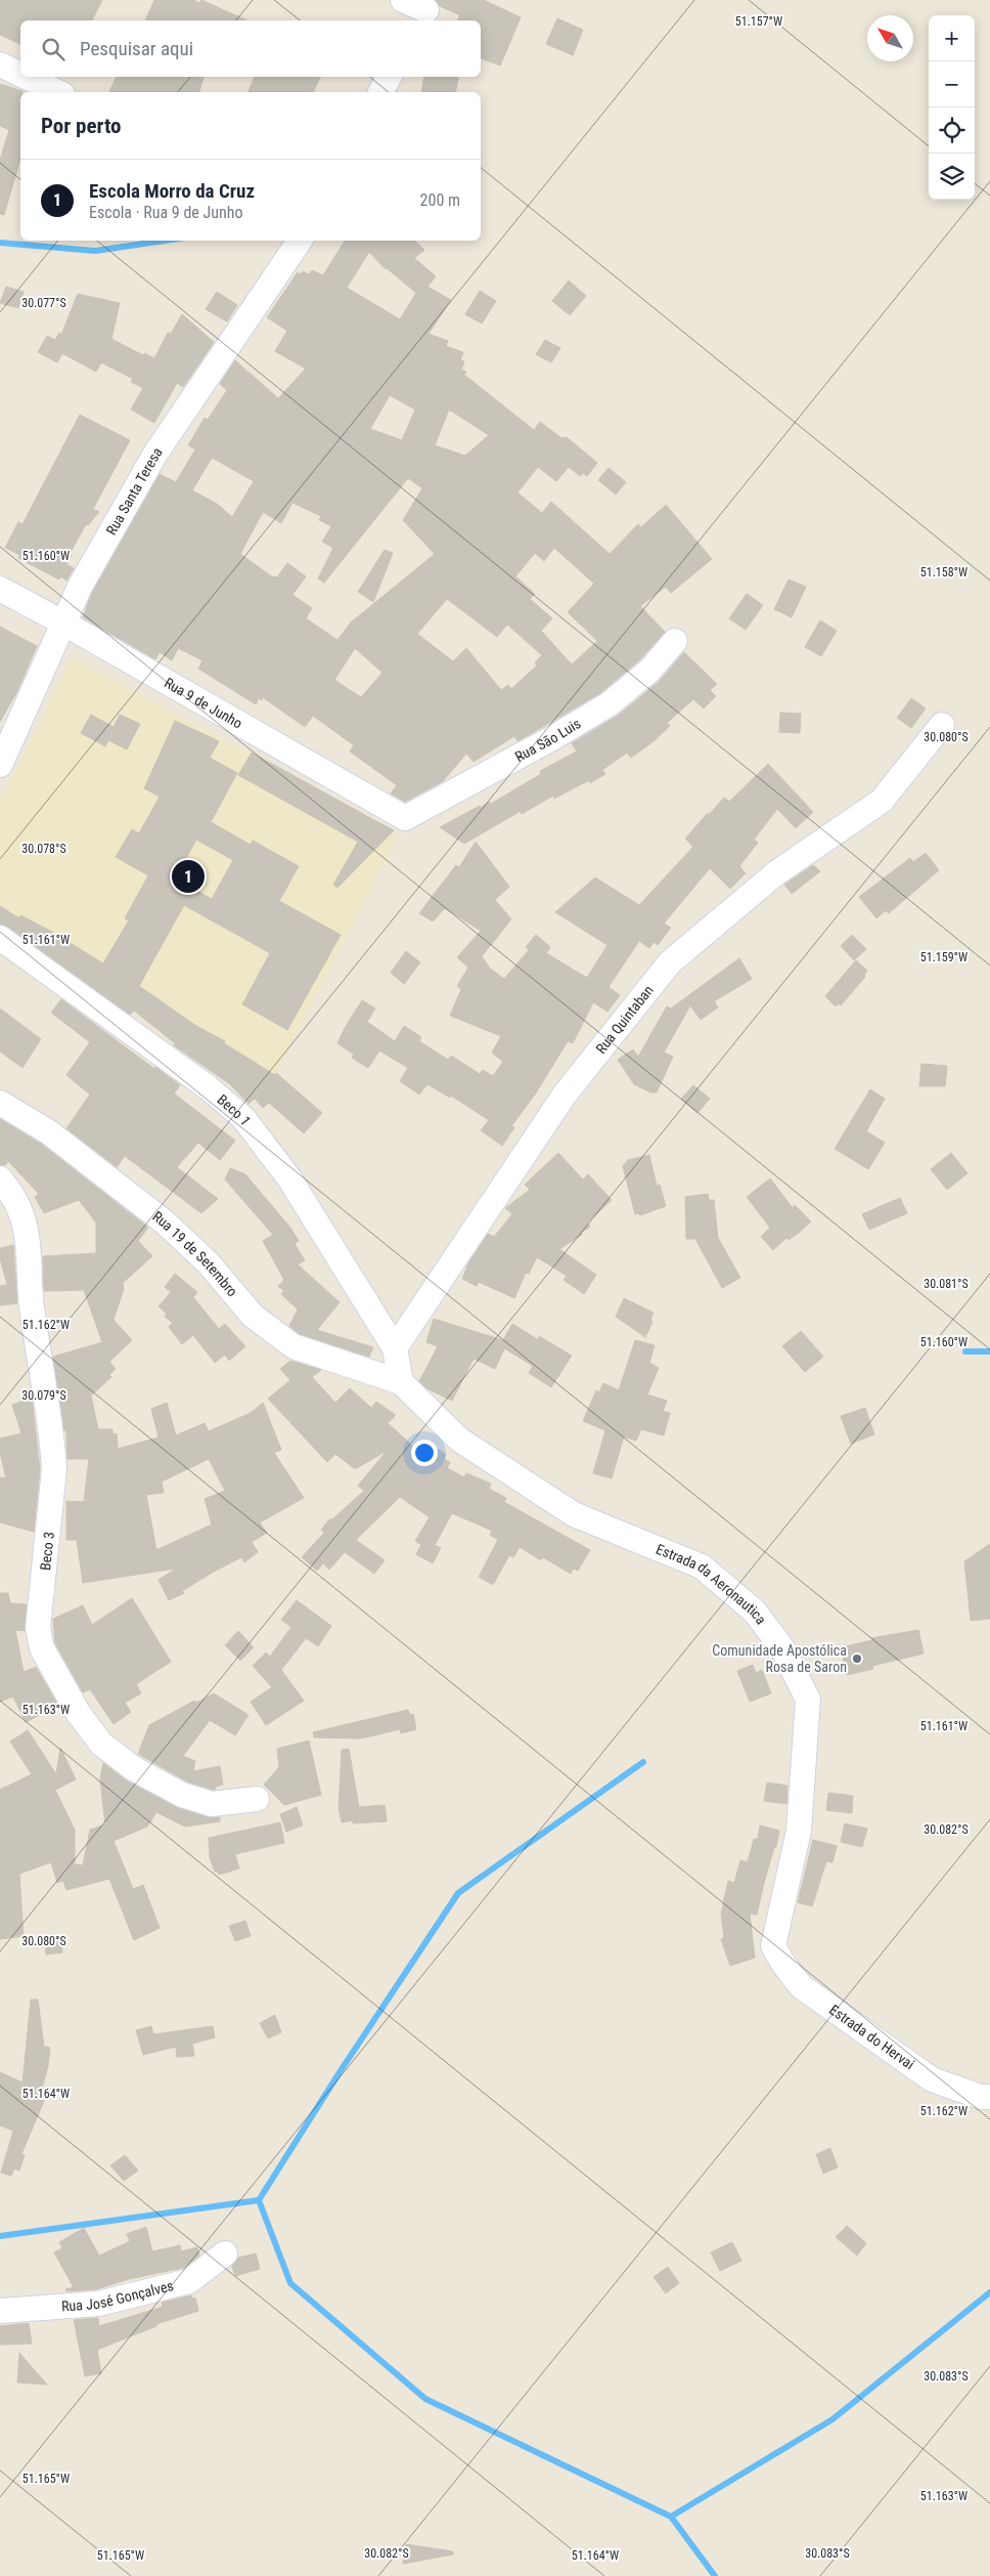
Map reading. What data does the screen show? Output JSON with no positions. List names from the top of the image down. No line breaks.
{"streets":{"street":["Rua Santa Teresa","Rua 9 de Junho","Rua São Luis","Rua Quintaban","Beco 1","Rua 19 de Setembro","Beco 3","Estrada da Aeronautica","Estrada do Hervai","Rua José Gonçalves"]},"crossings":[["Rua Santa Teresa","Rua 9 de Junho"],["Rua 9 de Junho","Rua São Luis"],["Rua Quintaban","Beco 1"],["Rua 19 de Setembro","Estrada da Aeronautica"],["Estrada da Aeronautica","Estrada do Hervai"]],"places":["Comunidade Apostólica Rosa de Saron"],"north":"top left","page":{"map_buttons":["+","−"],"search":"Pesquisar aqui","heading":"Por perto","list":[{"mark":"1","name":"Escola Morro da Cruz","note":"Escola · Rua 9 de Junho","value":"200 m"}],"pins":"1"},"coordinates":["51.157°W","30.077°S","51.160°W","51.158°W","30.080°S","30.078°S","51.161°W","51.159°W","30.081°S","51.162°W","30.079°S","51.163°W","30.082°S","51.164°W","30.083°S","51.165°W"]}
